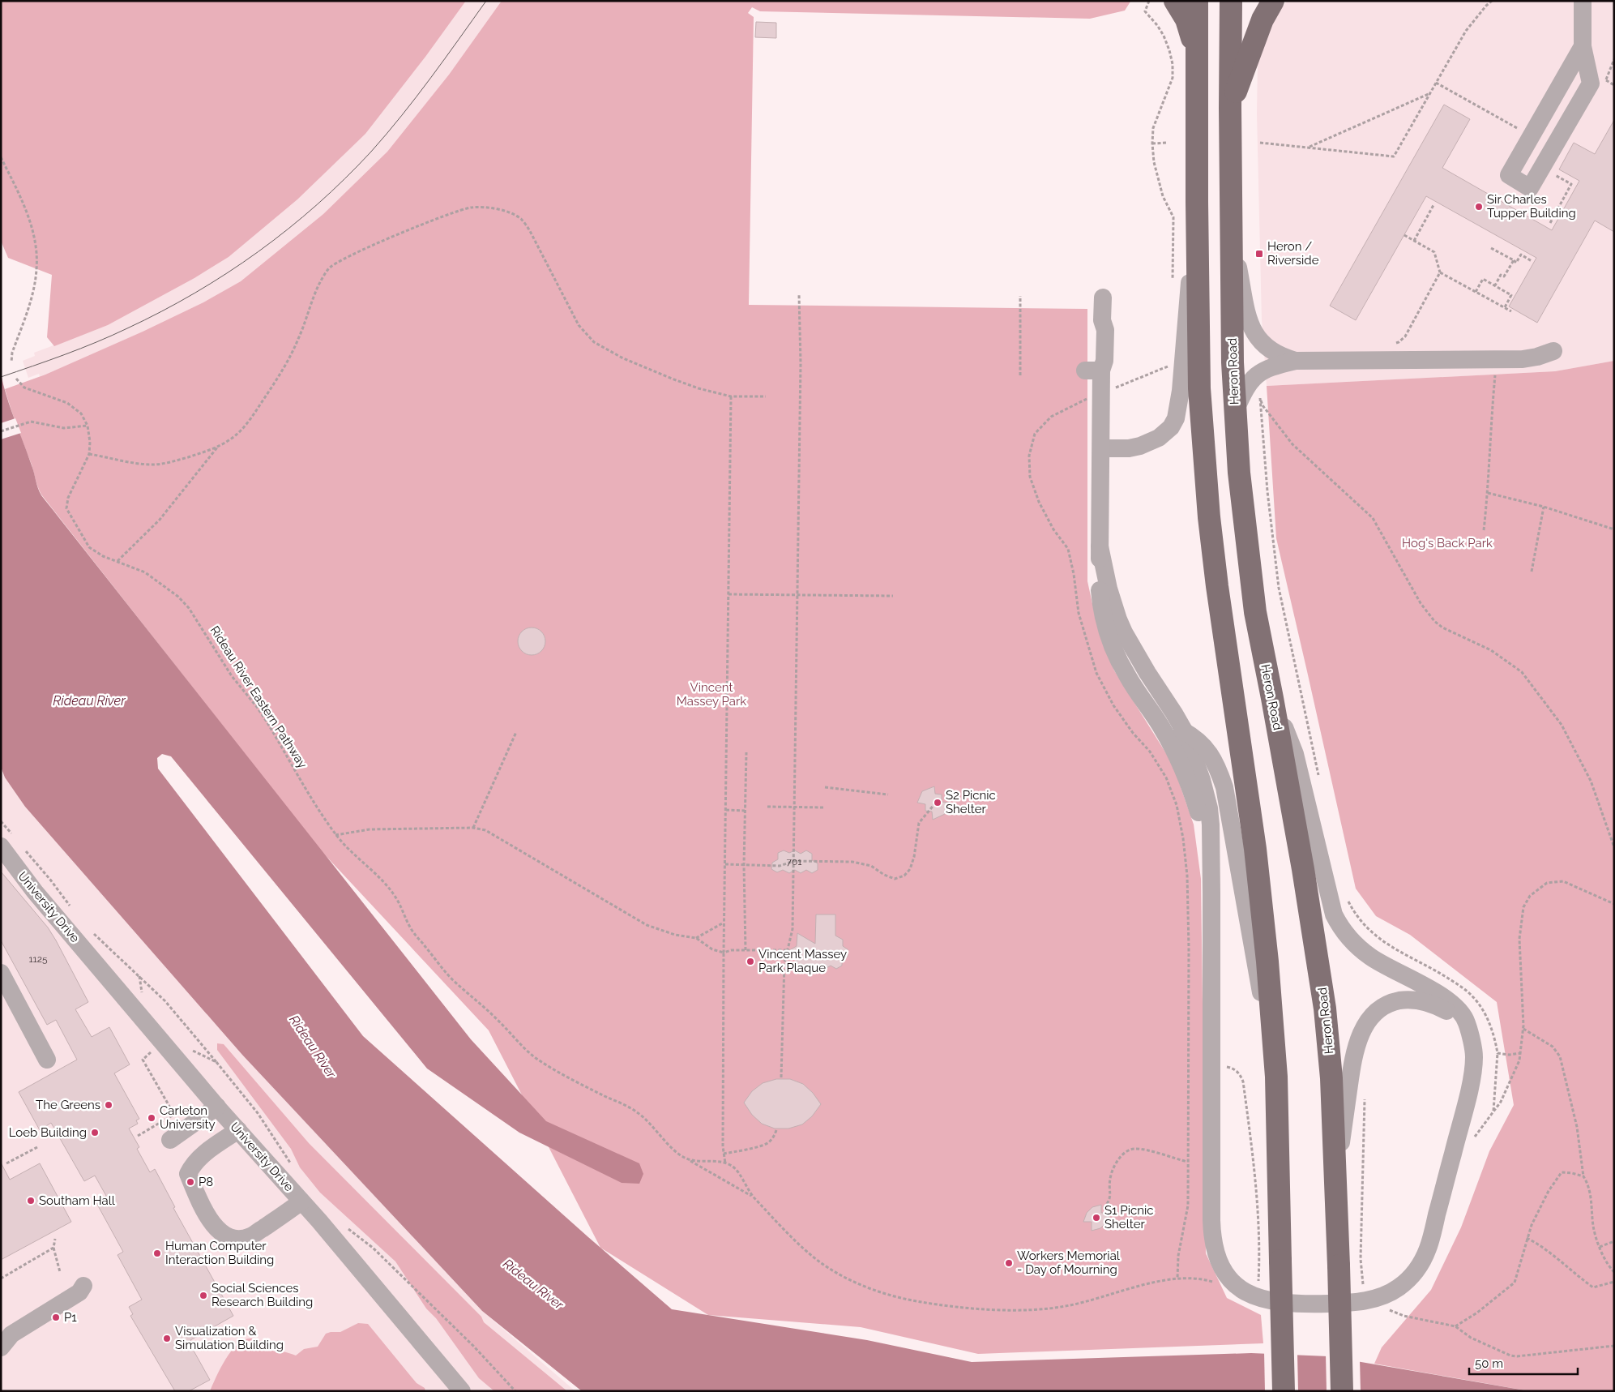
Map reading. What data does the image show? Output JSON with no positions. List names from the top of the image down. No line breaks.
{"streets":{"main road":["Heron Road"],"street":["University Drive"],"path":["Rideau River Eastern Pathway"]},"water":["Rideau River"],"parks":["Hog's Back Park","Vincent Massey Park"],"places":{"other":["Sir Charles Tupper Building","S2 Picnic Shelter","Vincent Massey Park Plaque","The Greens","Carleton University","Loeb Building","P8","Southam Hall","S1 Picnic Shelter","Human Computer Interaction Building","Workers Memorial - Day of Mourning","Social Sciences Research Building","P1","Visualization & Simulation Building"],"transit":["Heron / Riverside"]},"house_numbers":["701","1125"],"scale_bar":"50 m"}
